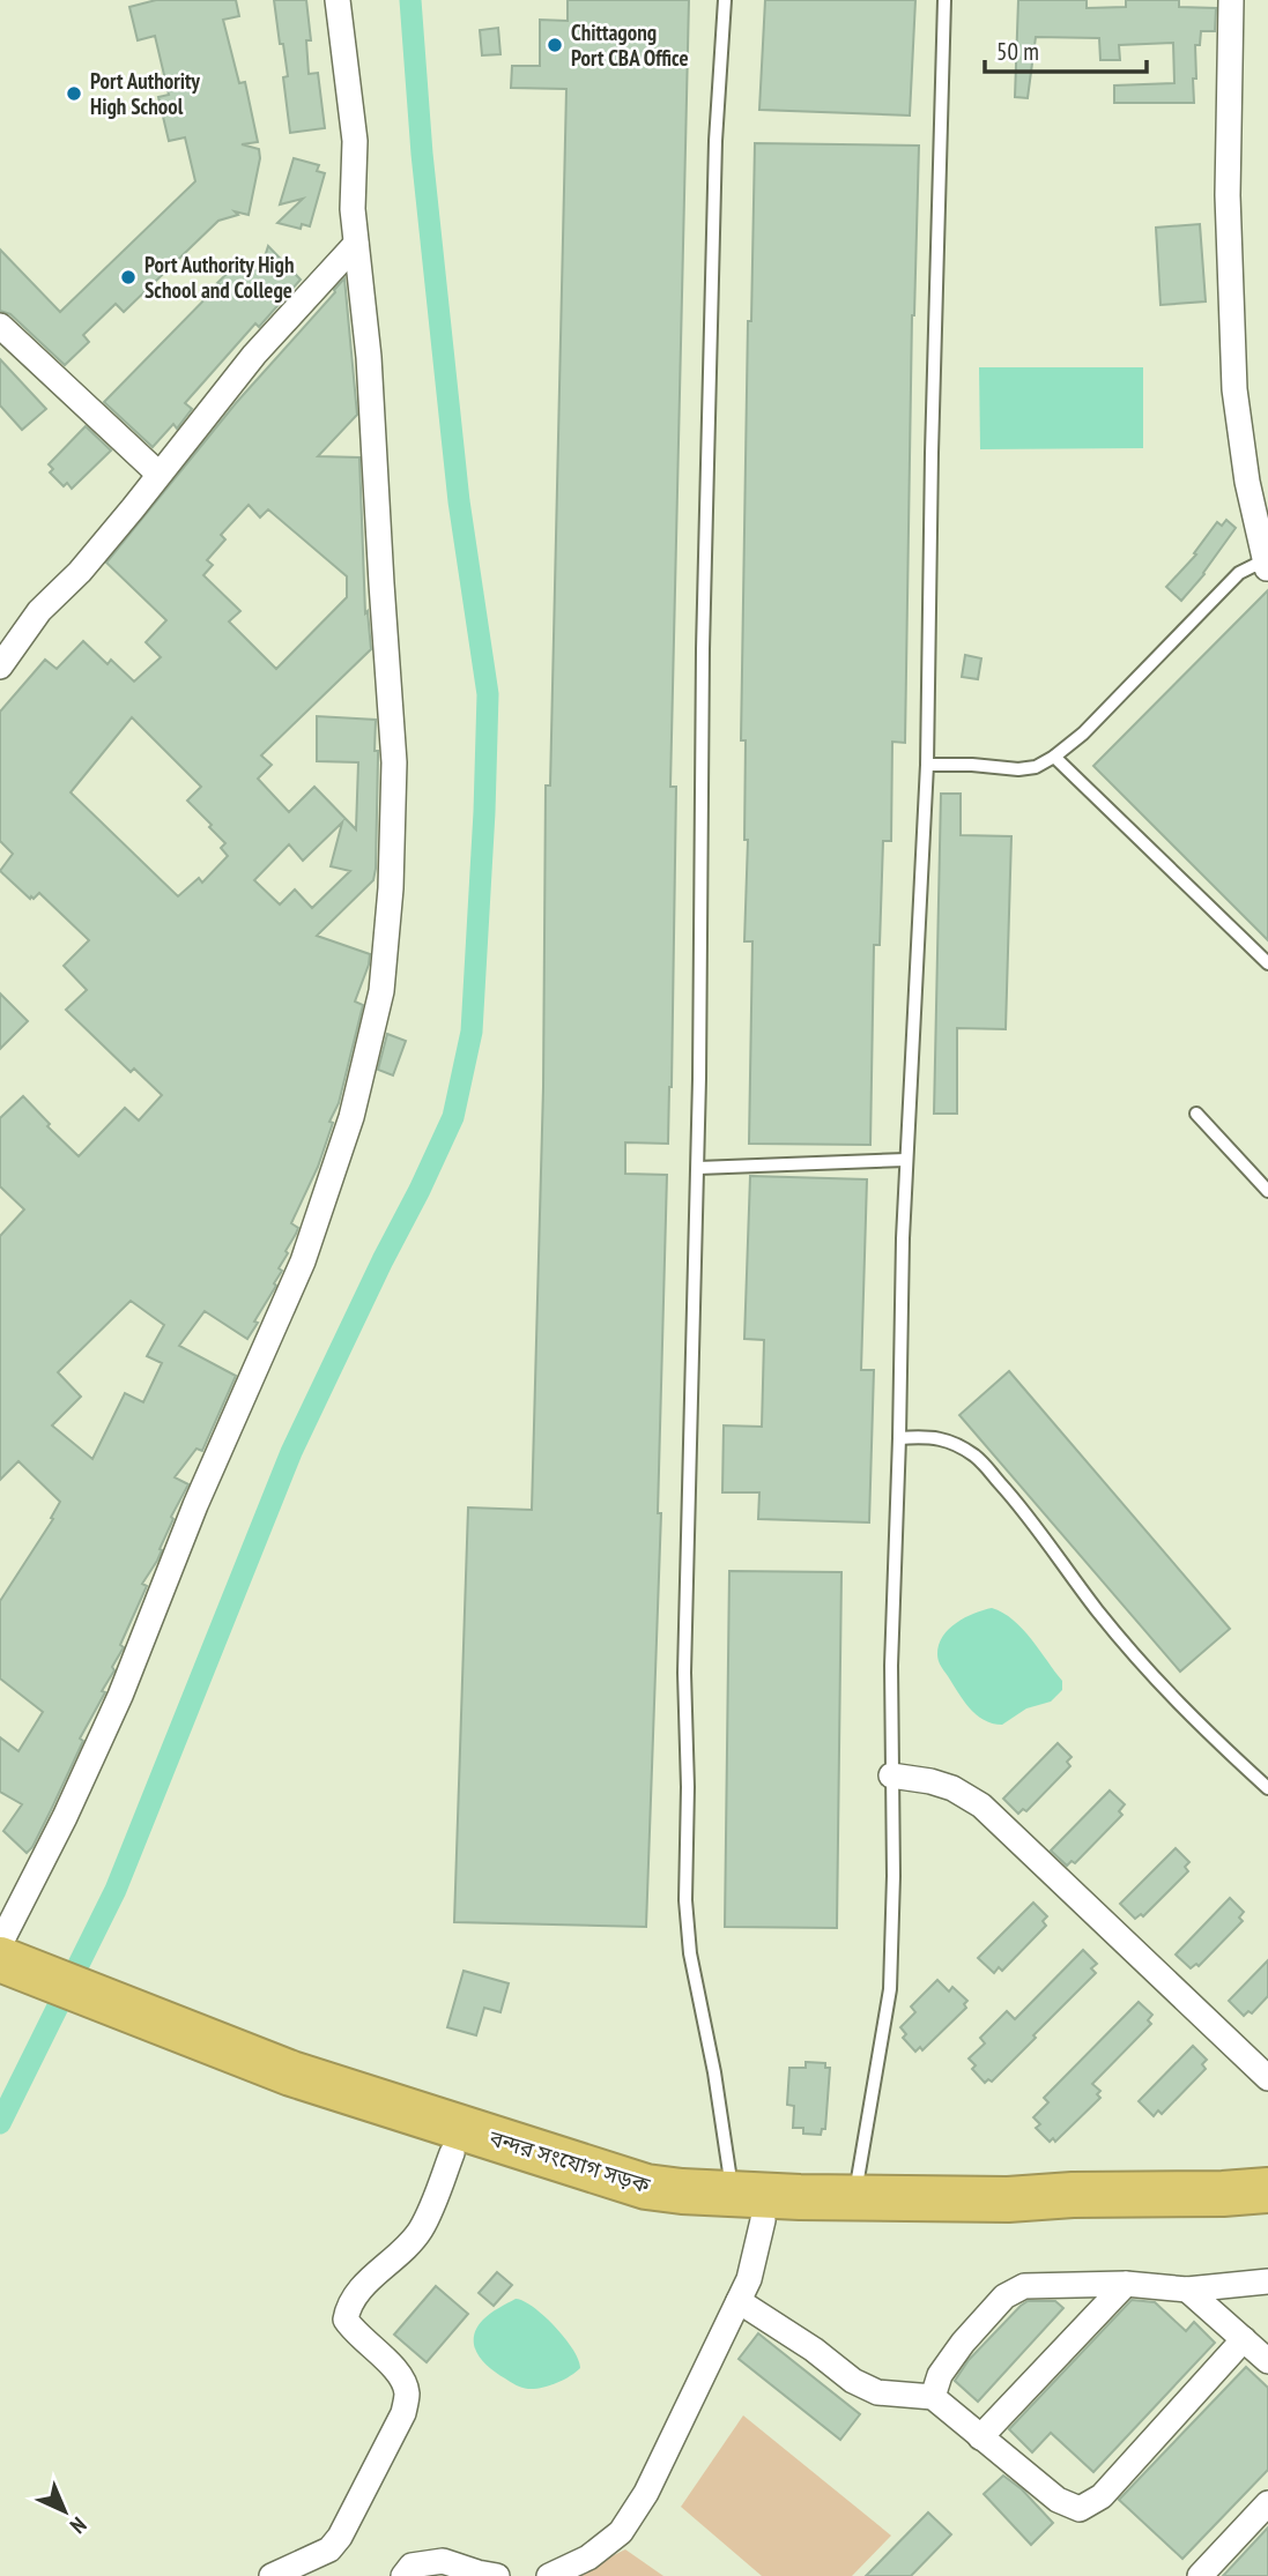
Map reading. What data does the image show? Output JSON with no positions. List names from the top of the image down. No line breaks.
{"streets":{"highway":["বন্দর সংযোগ সড়ক"]},"places":["Chittagong Port CBA Office","Port Authority High School","Port Authority High School and College"],"scale_bar":"50 m","north":"bottom right"}
